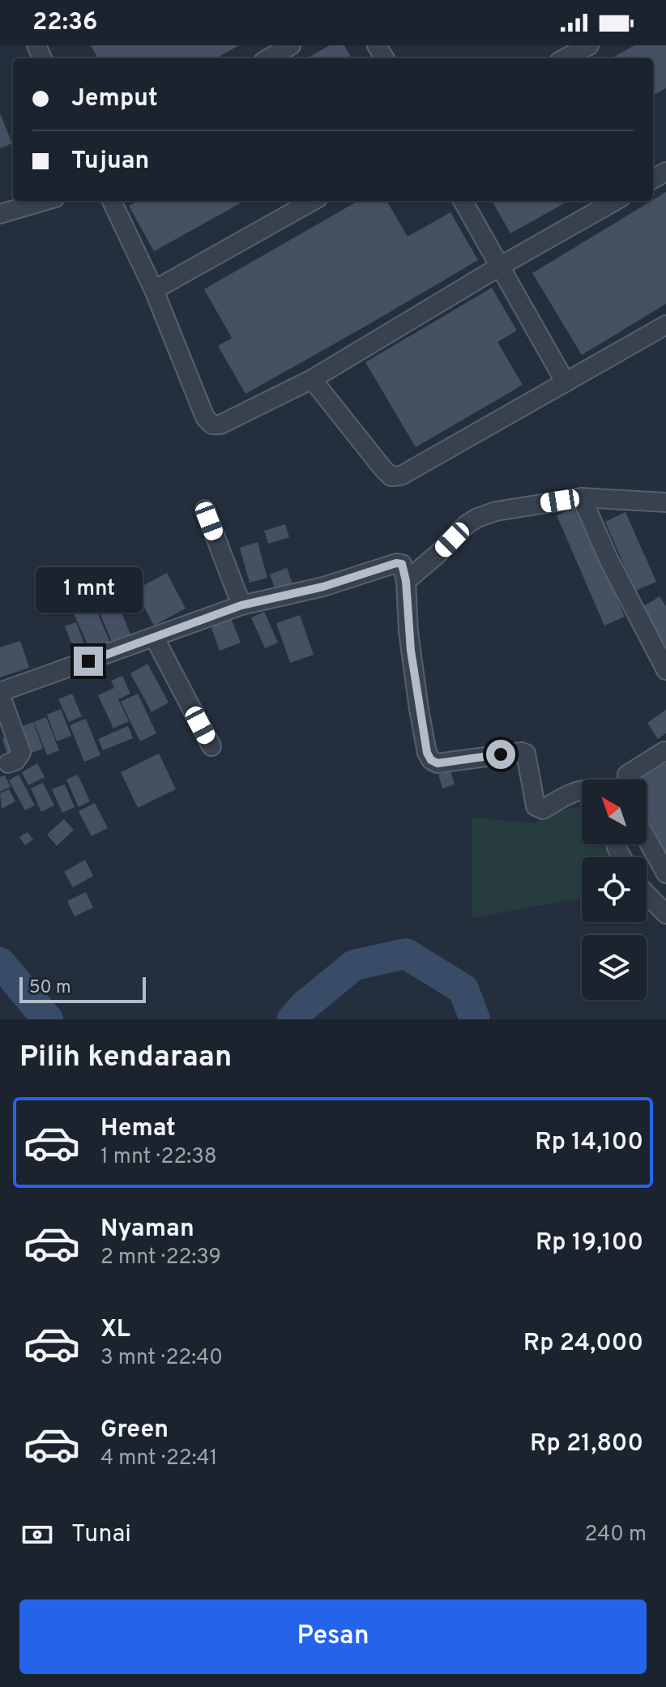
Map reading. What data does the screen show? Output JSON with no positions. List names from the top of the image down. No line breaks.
{"scale_bar":"50 m","north":"top left","page":{"status":"22:36","banner":["Jemput","Tujuan"],"bubble":"1 mnt","scale":"50 m","heading":"Pilih kendaraan","list":[{"name":"Hemat","note":"1 mnt · 22:38","value":"Rp 14,100"},{"name":"Nyaman","note":"2 mnt · 22:39","value":"Rp 19,100"},{"name":"XL","note":"3 mnt · 22:40","value":"Rp 24,000"},{"name":"Green","note":"4 mnt · 22:41","value":"Rp 21,800"}],"pay":["Tunai","240 m"],"buttons":"Pesan"}}
